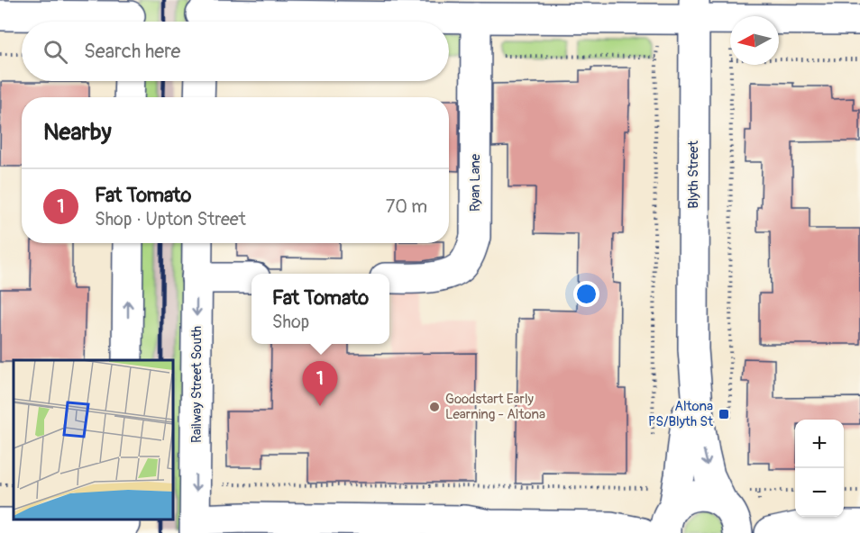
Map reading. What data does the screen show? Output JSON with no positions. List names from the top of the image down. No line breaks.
{"streets":{"street":["Blyth Street","Ryan Lane","Railway Street South"]},"places":{"other":["Goodstart Early Learning - Altona"],"transit":["Altona PS/Blyth St"]},"north":"left","page":{"search":"Search here","heading":"Nearby","list":[{"mark":"1","name":"Fat Tomato","note":"Shop · Upton Street","value":"70 m"}],"popup":["Fat Tomato","Shop"],"pins":"1","map_buttons":["+","−"]}}
